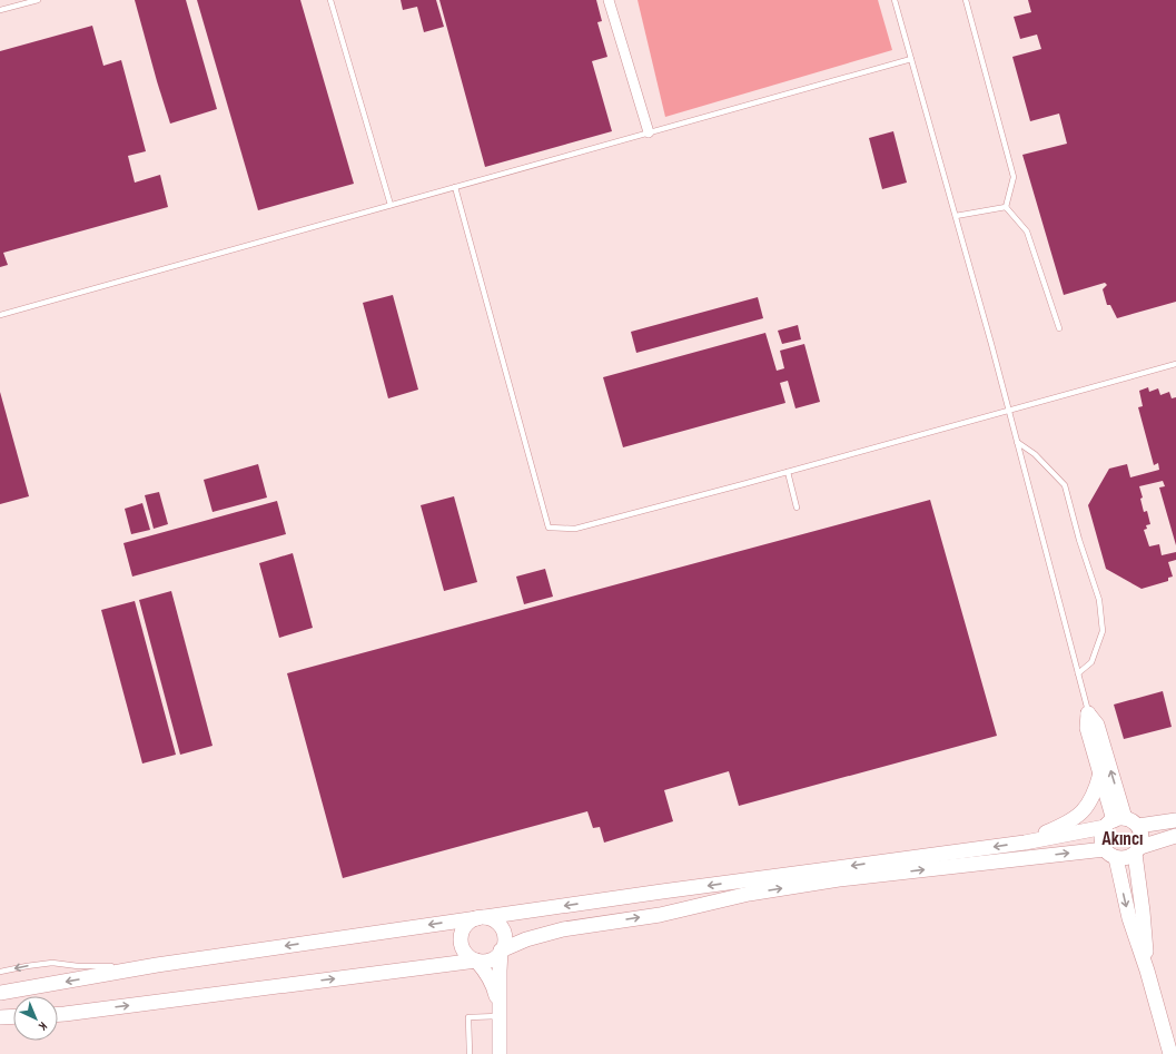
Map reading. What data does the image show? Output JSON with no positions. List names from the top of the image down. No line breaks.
{"districts":["Akıncı"],"north":"bottom right"}
